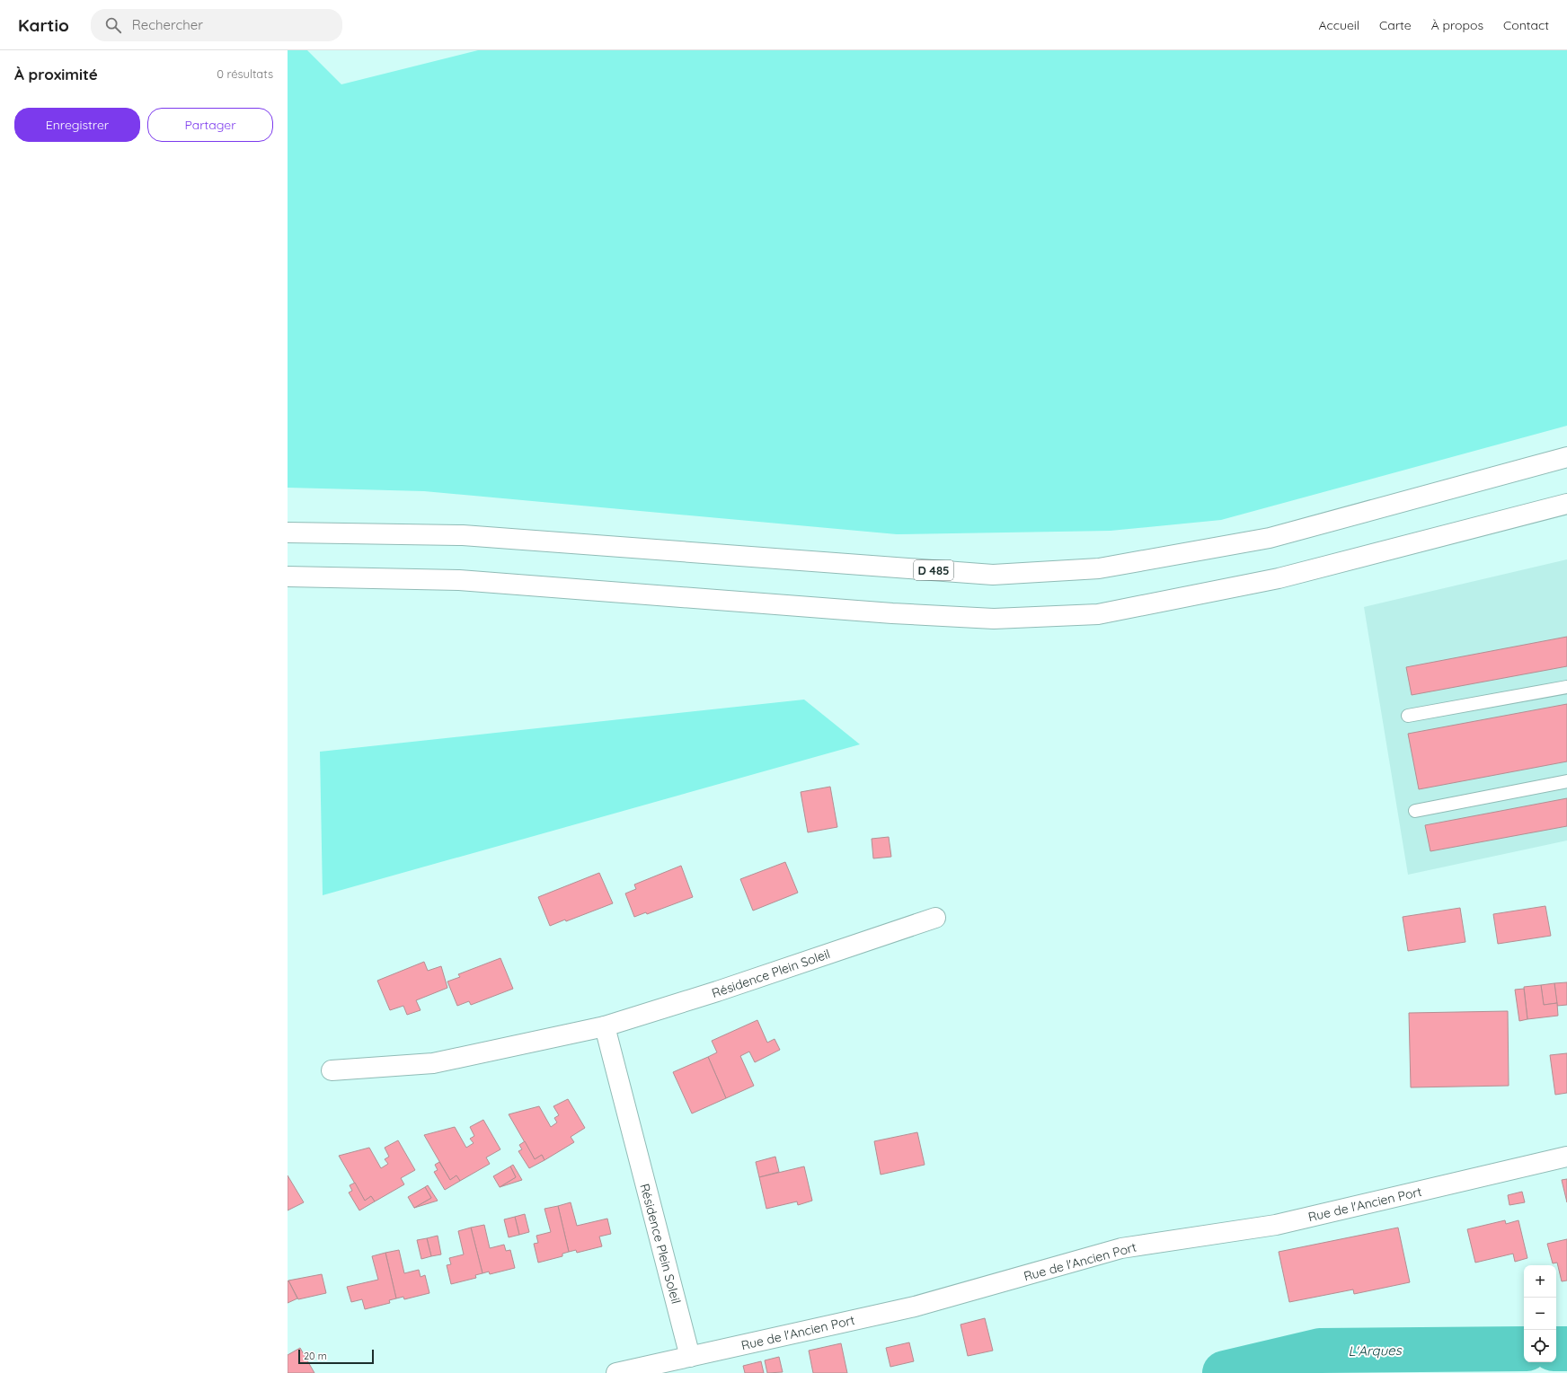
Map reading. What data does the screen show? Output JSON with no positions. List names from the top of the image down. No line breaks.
{"streets":{"main road":["D 485","Résidence Plein Soleil","Rue de l'Ancien Port"]},"crossings":[["Résidence Plein Soleil","Rue de l'Ancien Port"]],"water":["L'Arques"],"scale_bar":"20 m","page":{"header":"Kartio","search":"Rechercher","nav":["Accueil","Carte","À propos","Contact"],"heading":["À proximité","0 résultats"],"buttons":["Enregistrer","Partager"],"map_buttons":["+","−"],"scale":"20 m"}}
